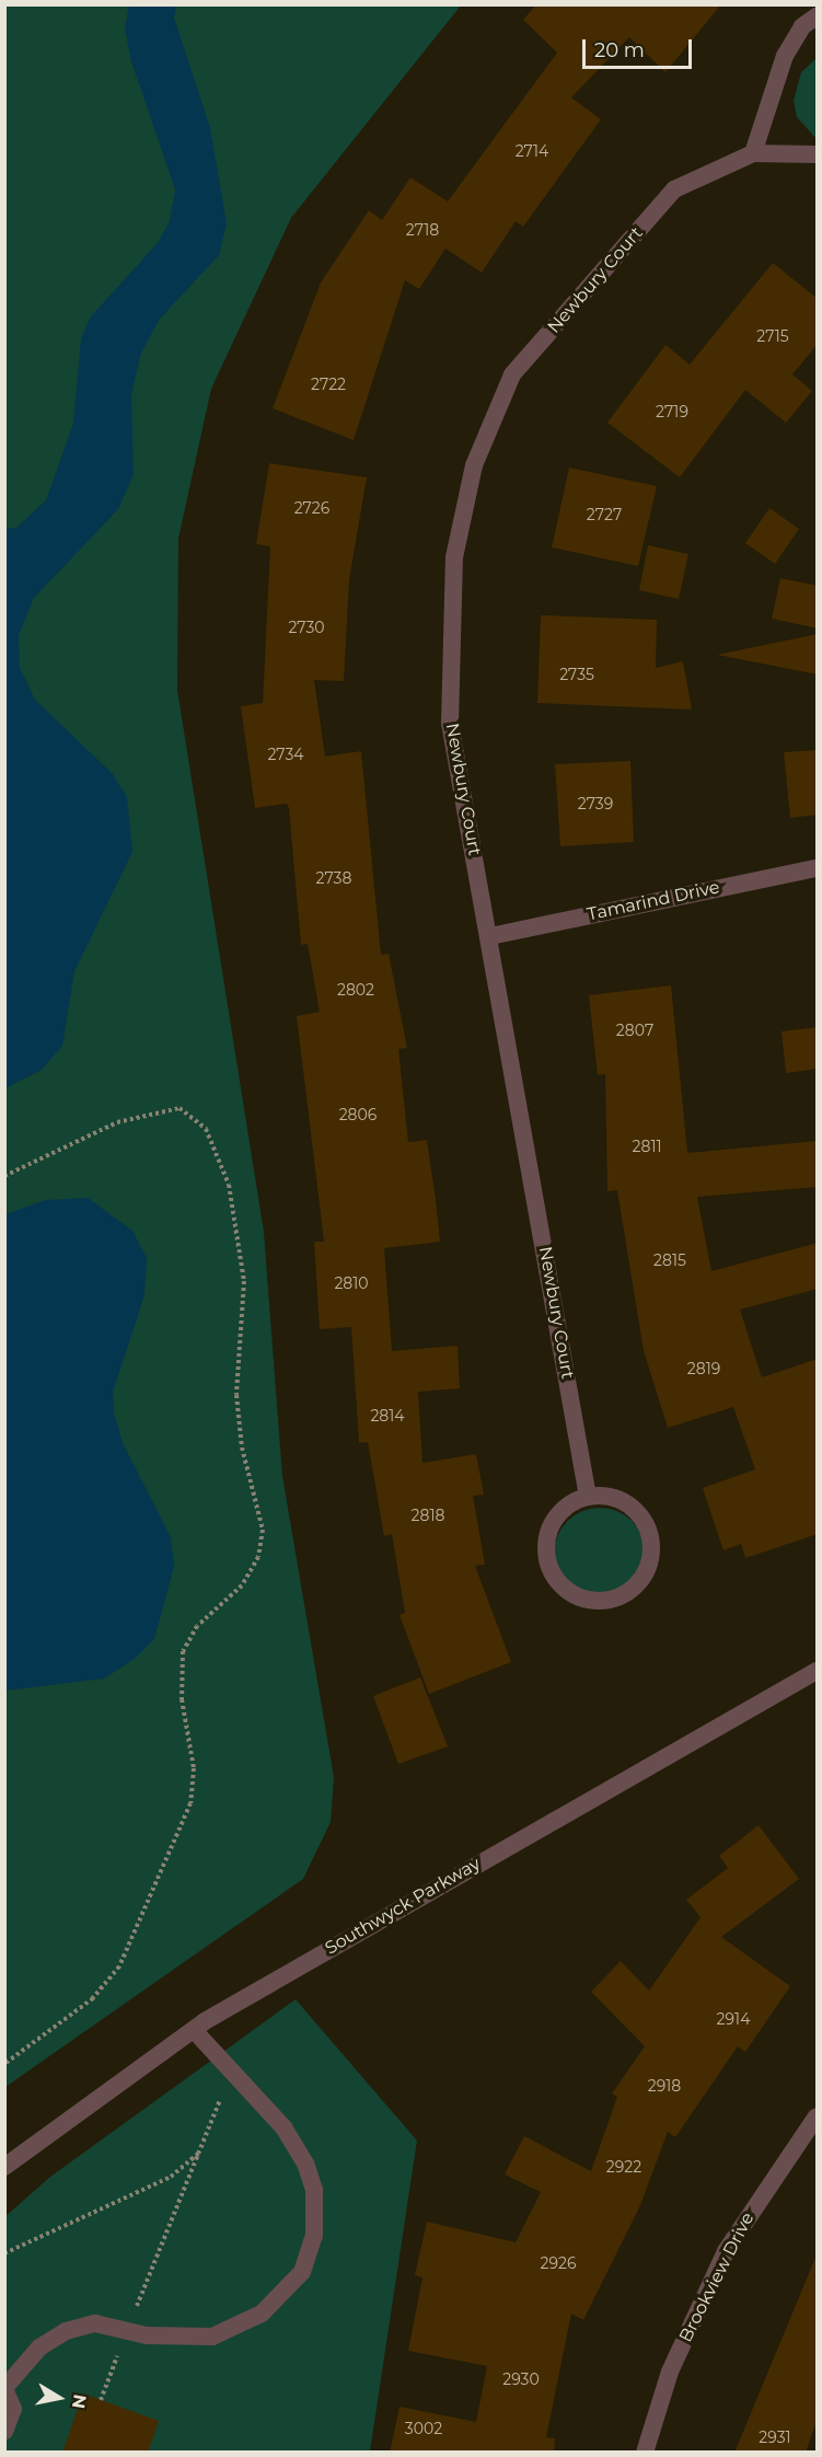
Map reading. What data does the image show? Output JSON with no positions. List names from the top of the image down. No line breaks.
{"streets":{"street":["Newbury Court","Tamarind Drive","Southwyck Parkway","Brookview Drive"]},"crossings":[["Newbury Court","Tamarind Drive"]],"house_numbers":["2714","2718","2715","2722","2719","2726","2727","2730","2735","2734","2739","2738","2802","2807","2806","2811","2815","2810","2819","2814","2818","2914","2918","2922","2926","2930","3002","2931"],"scale_bar":"20 m","north":"right"}
